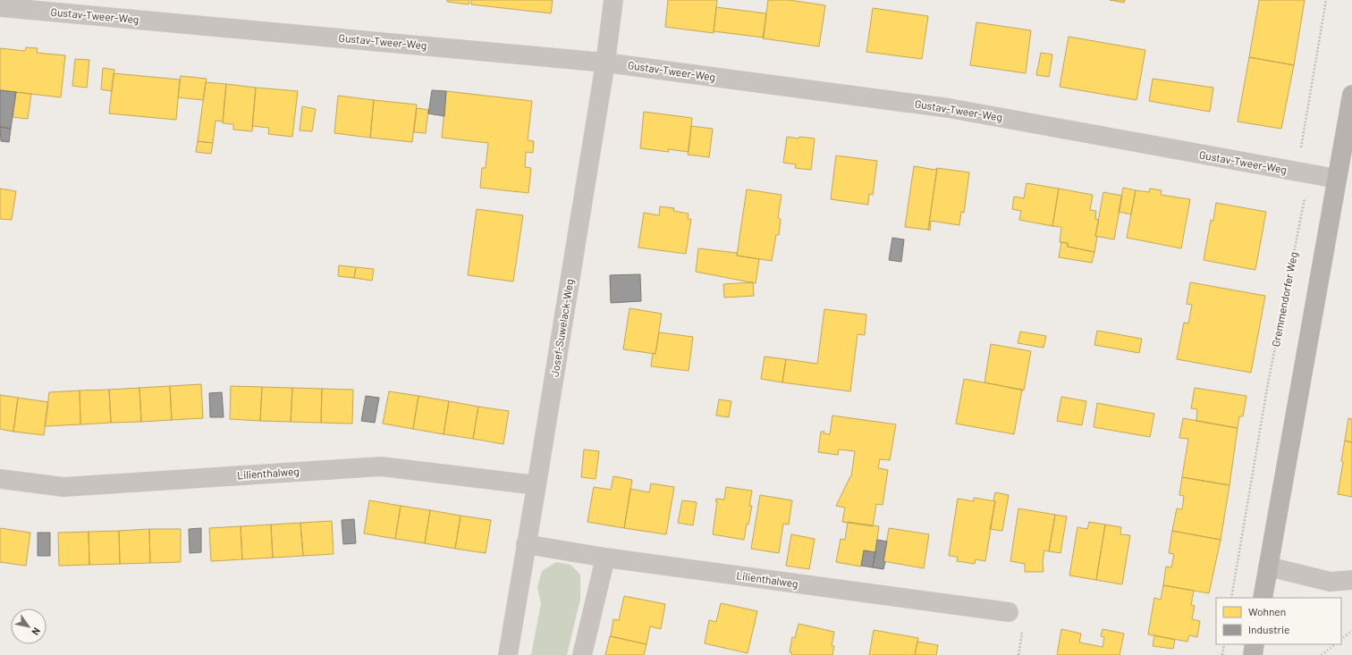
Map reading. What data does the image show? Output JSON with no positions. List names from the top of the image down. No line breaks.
{"streets":{"street":["Gustav-Tweer-Weg","Josef-Suwelack-Weg","Lilienthalweg"],"path":["Gremmendorfer Weg"]},"crossings":[["Gustav-Tweer-Weg","Gremmendorfer Weg"],["Gustav-Tweer-Weg","Josef-Suwelack-Weg"],["Josef-Suwelack-Weg","Lilienthalweg"]],"legend":["Wohnen","Industrie"],"north":"bottom right"}
